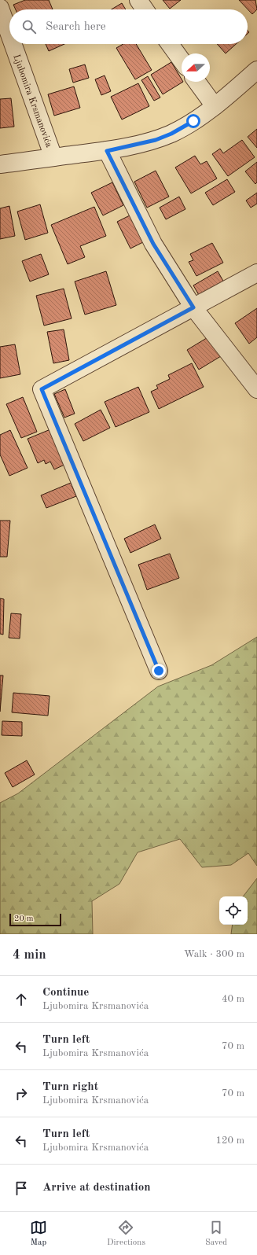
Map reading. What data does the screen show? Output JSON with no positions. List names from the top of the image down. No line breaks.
{"streets":{"street":["Ljubomira Krsmanovića"]},"scale_bar":"20 m","north":"left","page":{"search":"Search here","scale":"20 m","heading":["4 min","Walk · 300 m"],"list":[["Continue","Ljubomira Krsmanovića","40 m"],["Turn left","Ljubomira Krsmanovića","70 m"],["Turn right","Ljubomira Krsmanovića","70 m"],["Turn left","Ljubomira Krsmanovića","120 m"],"Arrive at destination"],"nav":["Map","Directions","Saved"]}}
